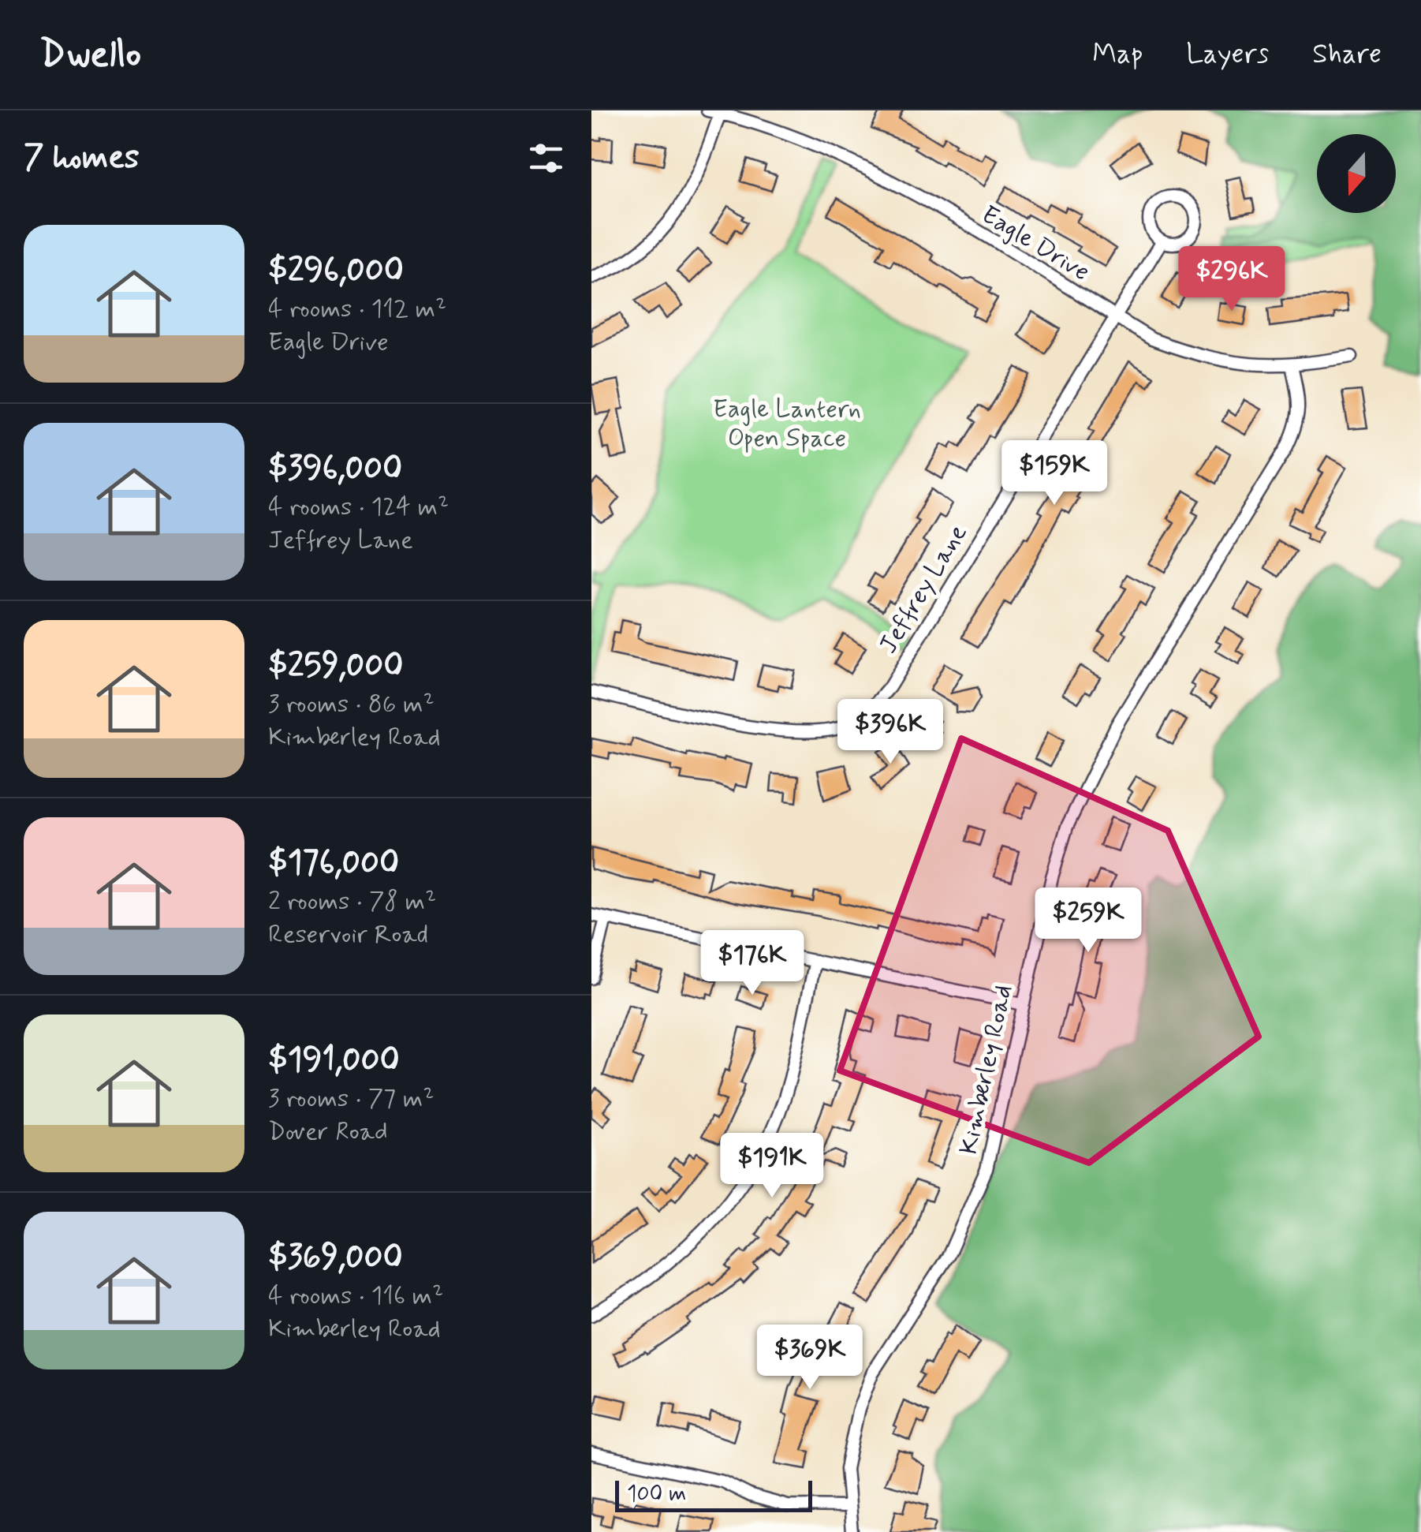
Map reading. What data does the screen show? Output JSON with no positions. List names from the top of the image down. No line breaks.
{"streets":{"street":["Eagle Drive","Jeffrey Lane","Kimberley Road"]},"crossings":[["Eagle Drive","Jeffrey Lane"],["Eagle Drive","Kimberley Road"]],"parks":["Eagle Lantern Open Space"],"scale_bar":"100 m","north":"bottom","page":{"header":"Dwello","nav":["Map","Layers","Share"],"heading":"7 homes","list":[{"name":"$296,000","note":"4 rooms · 112 m² · Eagle Drive"},{"name":"$396,000","note":"4 rooms · 124 m² · Jeffrey Lane"},{"name":"$259,000","note":"3 rooms · 86 m² · Kimberley Road"},{"name":"$176,000","note":"2 rooms · 78 m² · Reservoir Road"},{"name":"$191,000","note":"3 rooms · 77 m² · Dover Road"},{"name":"$369,000","note":"4 rooms · 116 m² · Kimberley Road"}],"price":["$296K","$159K","$396K","$259K","$176K","$191K","$369K"],"scale":"100 m"}}
